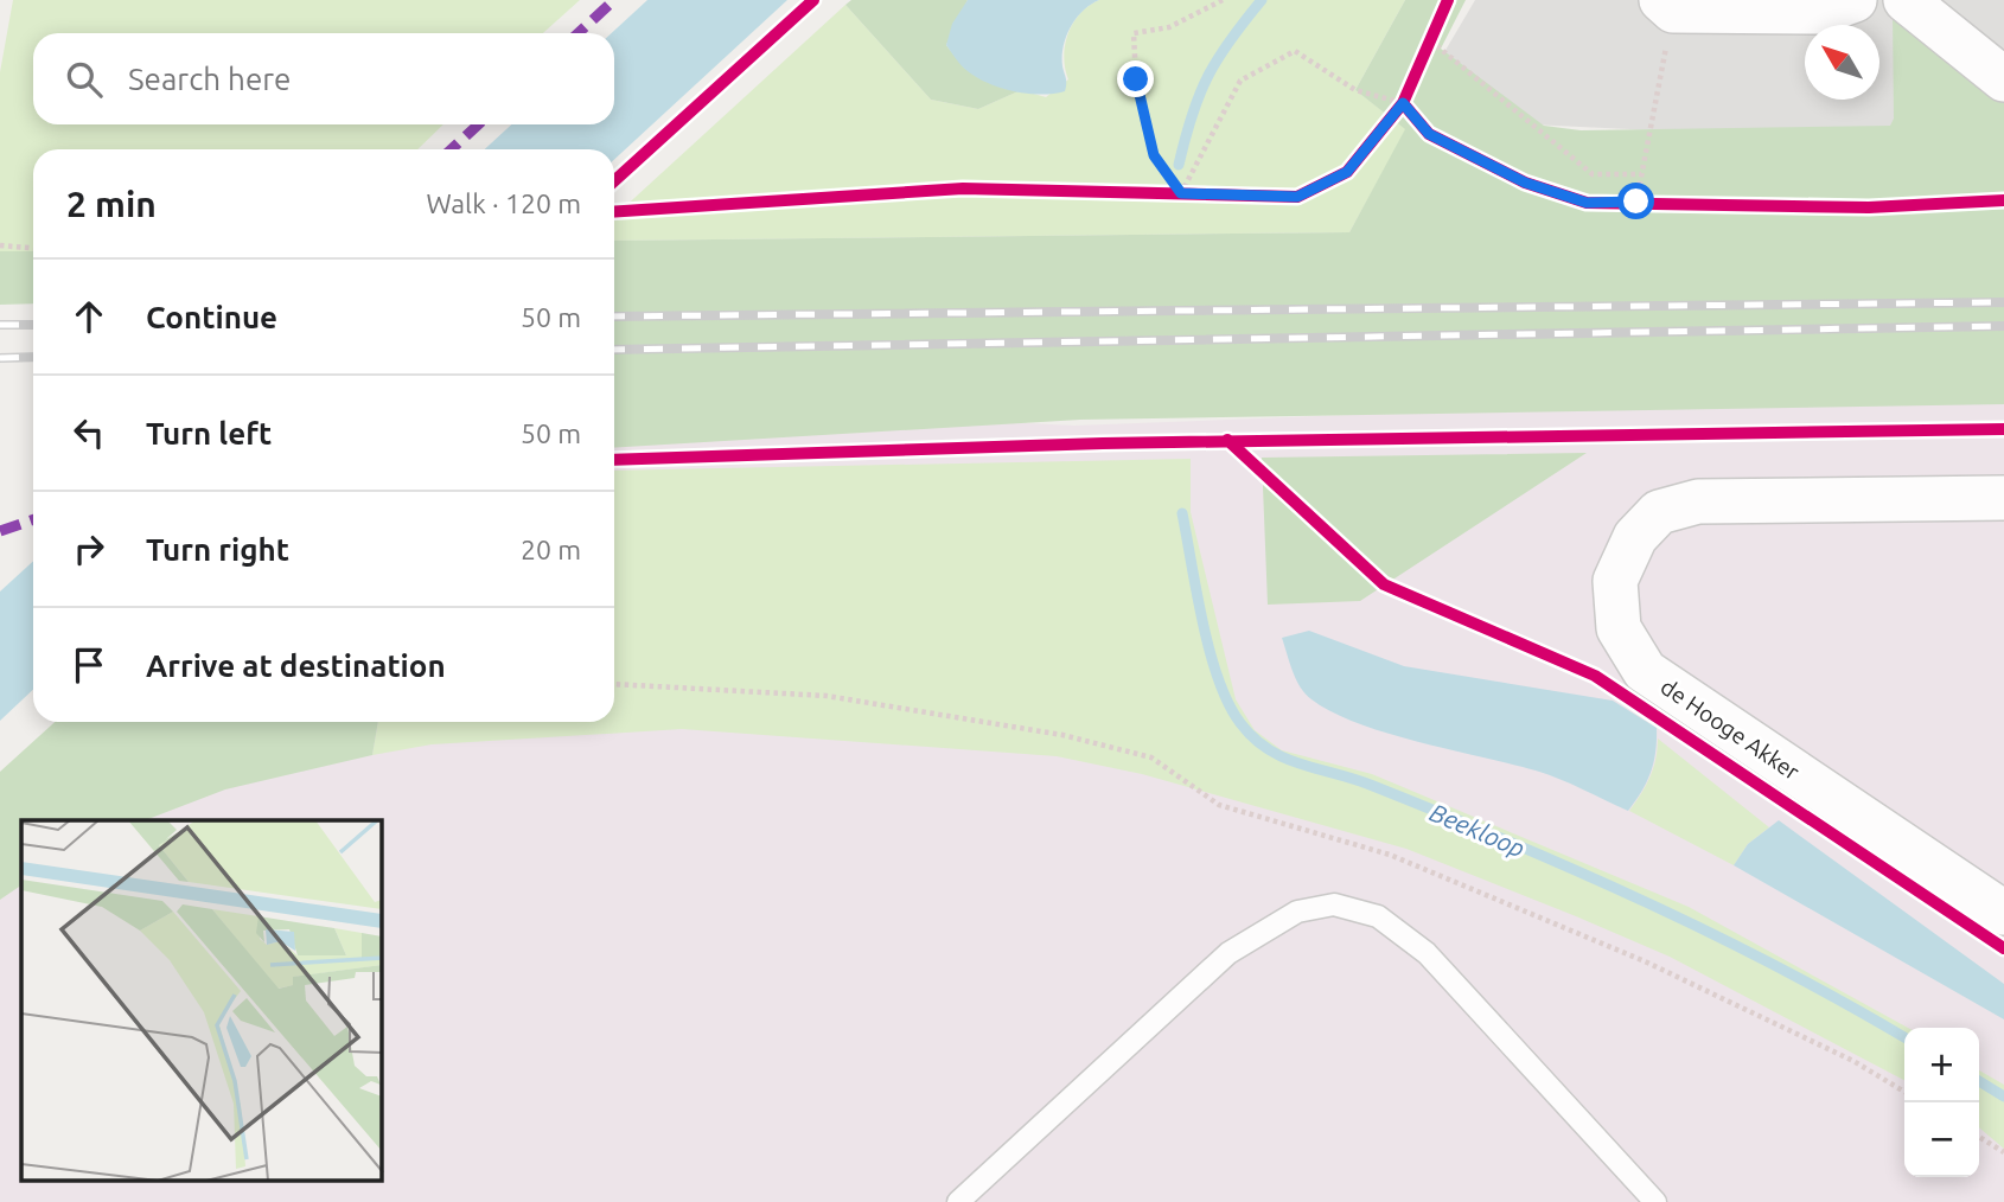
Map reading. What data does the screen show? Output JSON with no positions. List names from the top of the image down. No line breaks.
{"streets":{"street":["de Hooge Akker"]},"water":["Beekloop"],"north":"top left","page":{"search":"Search here","heading":["2 min","Walk · 120 m"],"list":[["Continue","50 m"],["Turn left","50 m"],["Turn right","20 m"],"Arrive at destination"],"map_buttons":["+","−"]}}
